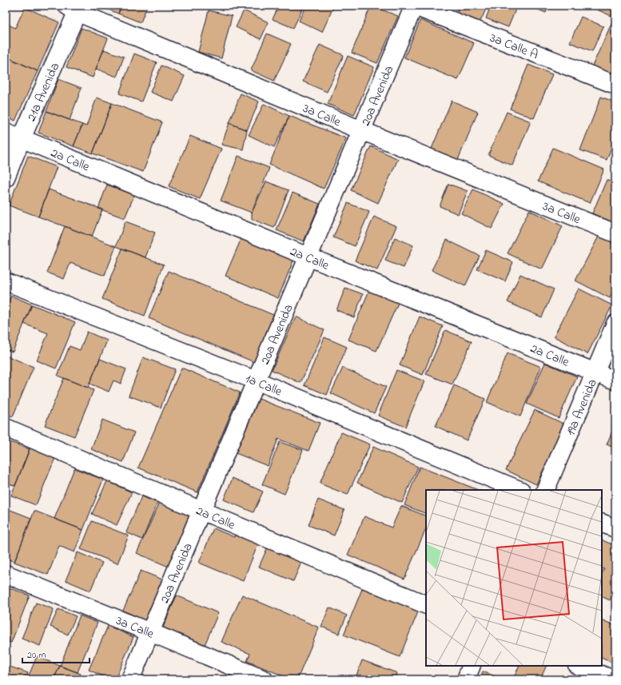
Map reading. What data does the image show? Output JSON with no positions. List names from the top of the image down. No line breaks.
{"streets":{"street":["3a Calle A","21a Avenida","20a Avenida","3a Calle","2a Calle","1a Calle","19a Avenida"]},"crossings":[["3a Calle A","20a Avenida"],["21a Avenida","3a Calle"],["21a Avenida","2a Calle"],["20a Avenida","3a Calle"],["20a Avenida","2a Calle"],["20a Avenida","1a Calle"],["2a Calle","19a Avenida"]],"scale_bar":"20 m"}
